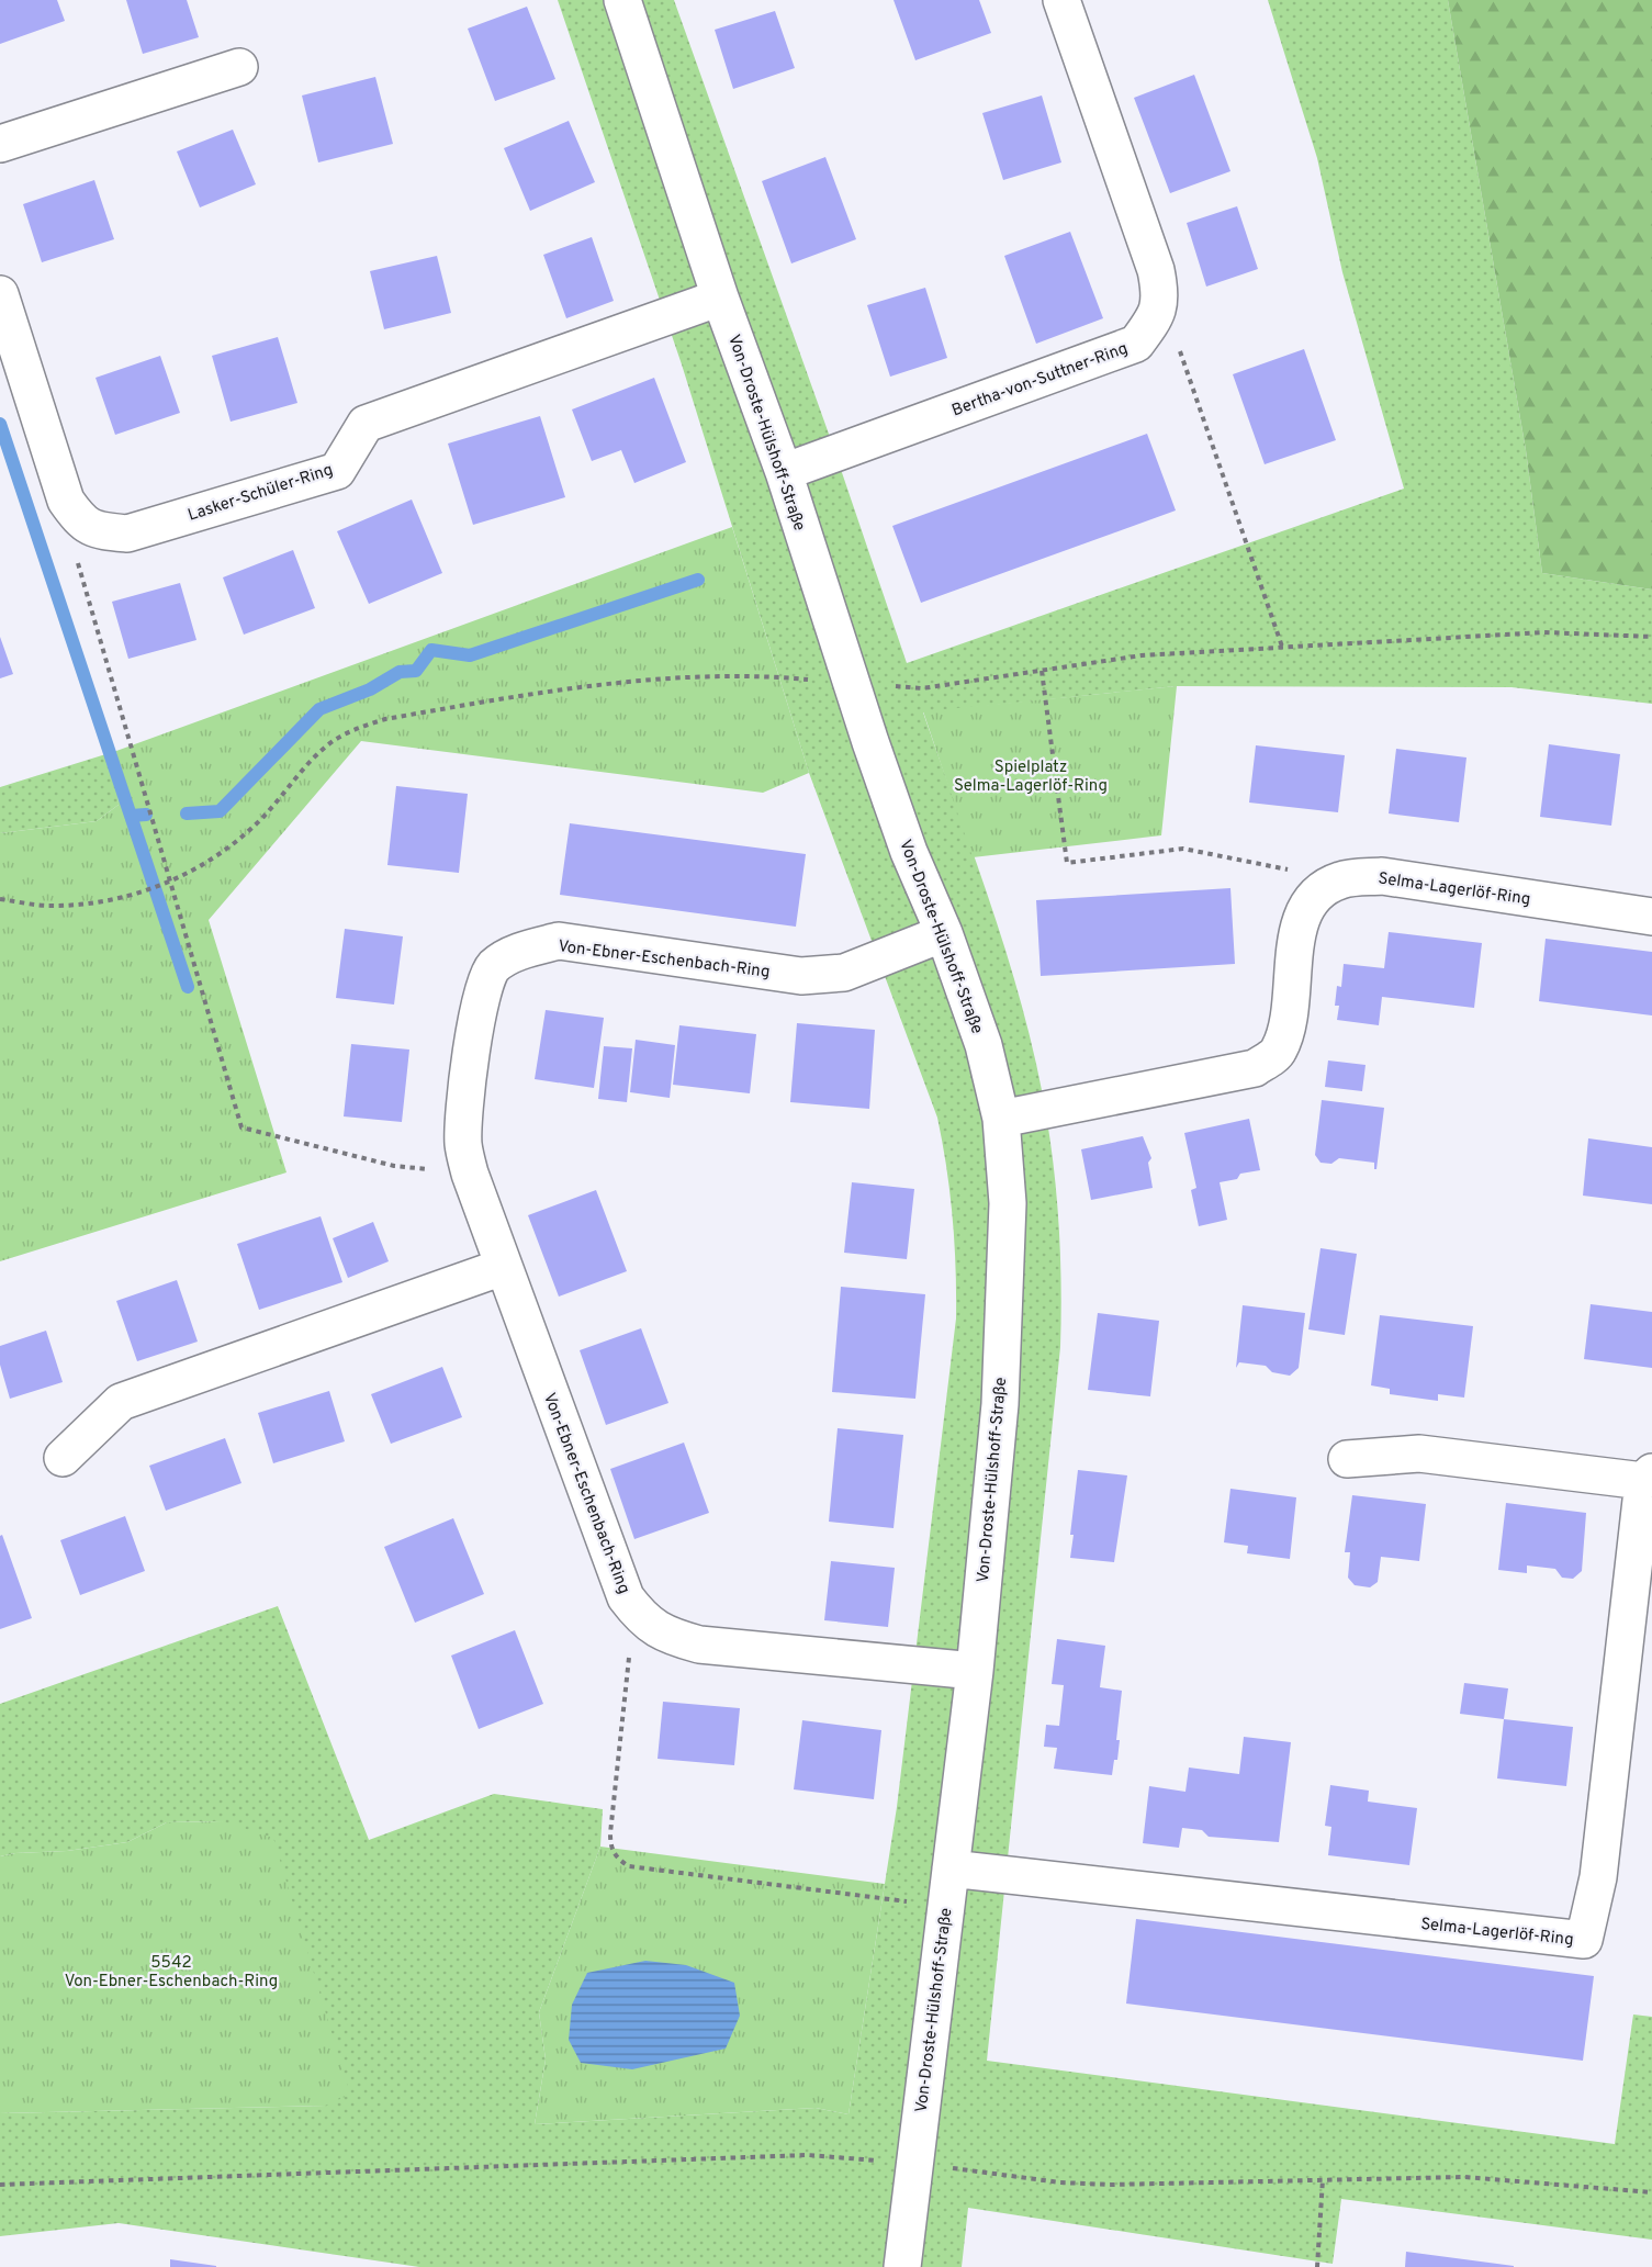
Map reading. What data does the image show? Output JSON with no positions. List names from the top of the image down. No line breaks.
{"streets":{"street":["Bertha-von-Suttner-Ring","Von-Droste-Hülshoff-Straße","Lasker-Schüler-Ring","Selma-Lagerlöf-Ring","Von-Ebner-Eschenbach-Ring"]},"crossings":[["Bertha-von-Suttner-Ring","Von-Droste-Hülshoff-Straße"],["Von-Droste-Hülshoff-Straße","Lasker-Schüler-Ring"],["Von-Droste-Hülshoff-Straße","Selma-Lagerlöf-Ring"],["Von-Droste-Hülshoff-Straße","Von-Ebner-Eschenbach-Ring"]],"parks":["Spielplatz Selma-Lagerlöf-Ring","5542 Von-Ebner-Eschenbach-Ring"]}
